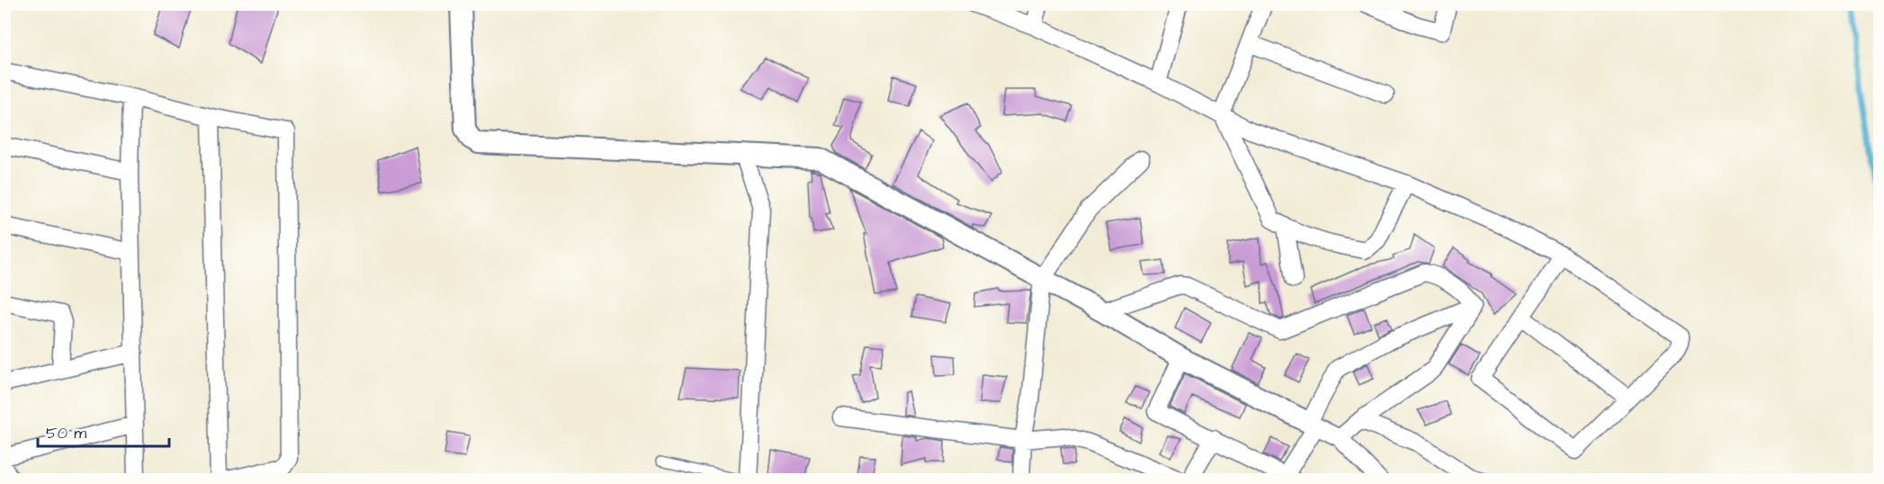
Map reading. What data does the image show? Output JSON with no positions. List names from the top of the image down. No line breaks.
{"scale_bar":"50 m"}
